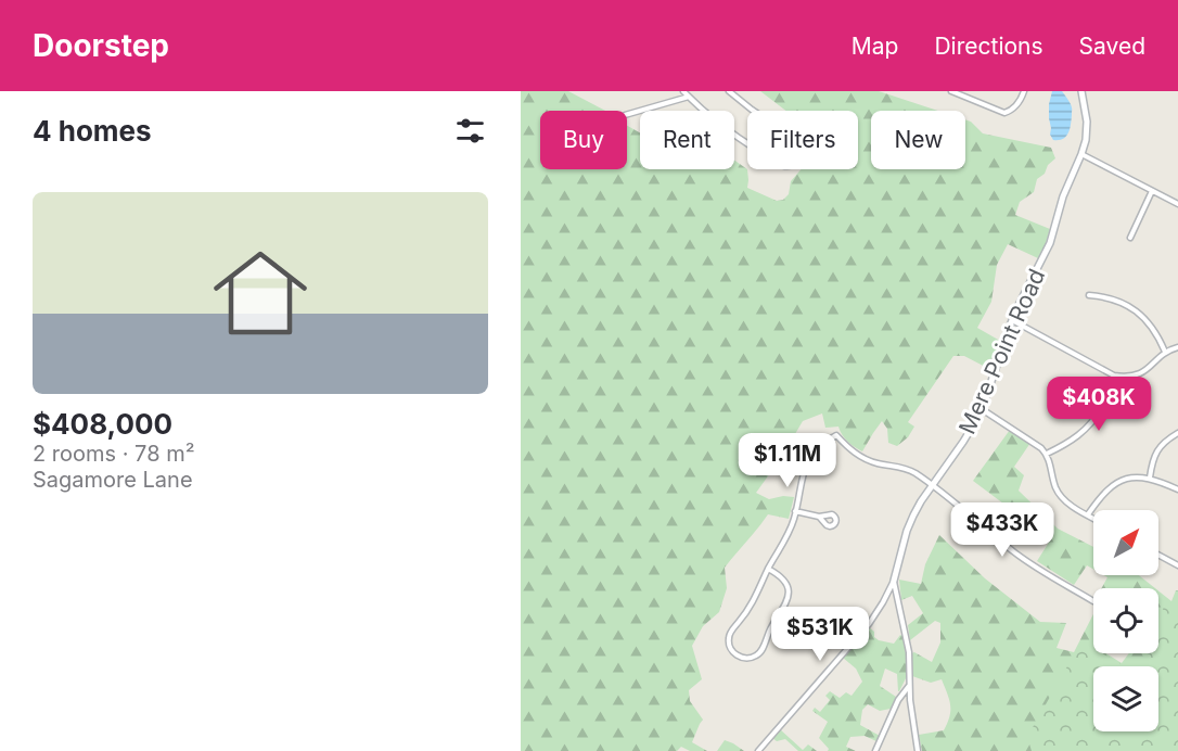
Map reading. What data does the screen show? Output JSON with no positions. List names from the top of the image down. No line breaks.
{"streets":{"street":["Mere Point Road"]},"north":"top right","page":{"header":"Doorstep","nav":["Map","Directions","Saved"],"heading":"4 homes","chip":["Buy","Rent","Filters","New"],"list":[{"name":"$408,000","note":"2 rooms · 78 m² · Sagamore Lane"}],"price":["$408K","$1.11M","$433K","$531K"]}}
